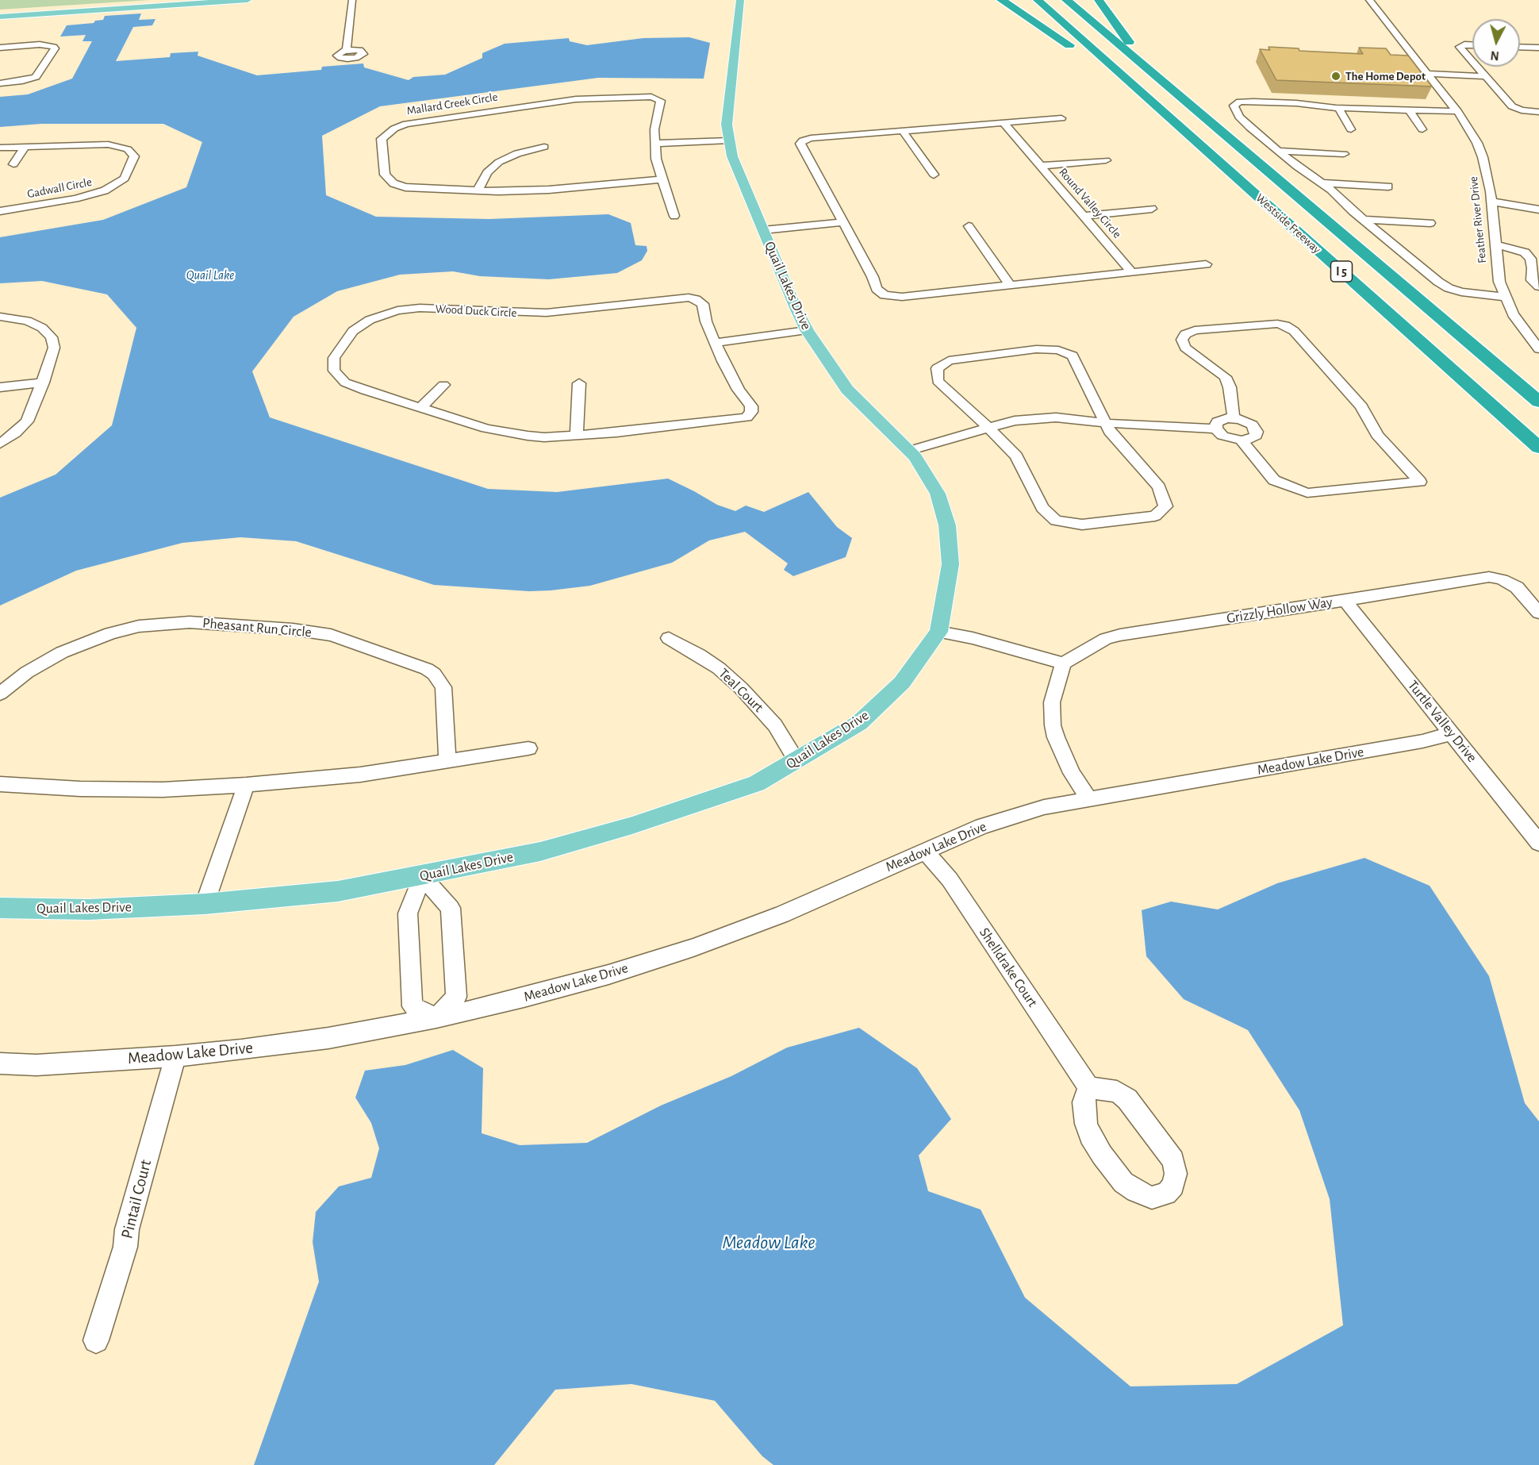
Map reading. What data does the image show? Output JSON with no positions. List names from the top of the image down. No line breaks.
{"streets":{"highway":["Westside Freeway","I 5"],"main road":["Quail Lakes Drive"],"street":["Mallard Creek Circle","Gadwall Circle","Round Valley Circle","Feather River Drive","Wood Duck Circle","Grizzly Hollow Way","Pheasant Run Circle","Teal Court","Turtle Valley Drive","Meadow Lake Drive","Shelldrake Court","Pintail Court"]},"crossings":[["Quail Lakes Drive","Teal Court"],["Grizzly Hollow Way","Turtle Valley Drive"],["Turtle Valley Drive","Meadow Lake Drive"],["Meadow Lake Drive","Shelldrake Court"],["Meadow Lake Drive","Pintail Court"]],"water":["Quail Lake","Meadow Lake"],"places":["The Home Depot"],"north":"bottom"}
